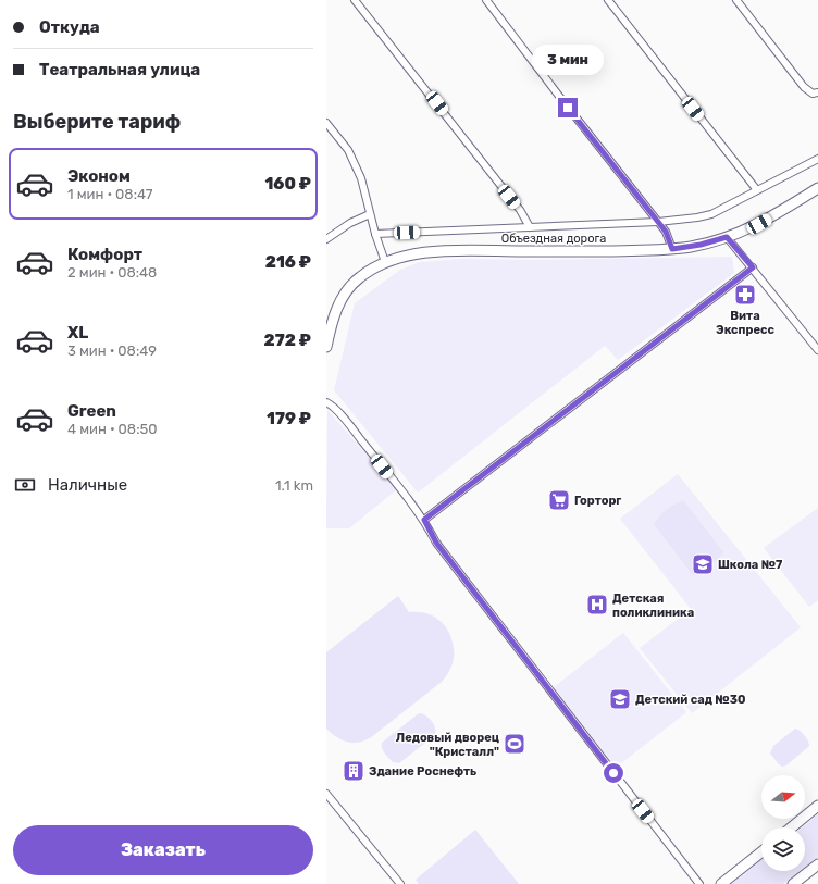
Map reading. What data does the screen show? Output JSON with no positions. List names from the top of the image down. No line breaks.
{"streets":{"main road":["Объездная дорога"]},"places":{"pharmacy":["Вита Экспресс"],"supermarket":["Горторг"],"school or university":["Школа №7","Детский сад №30"],"hospital":["Детская поликлиника"],"sports":["Ледовый дворец \"Кристалл\""],"building":["Здание Роснефть"]},"north":"right","page":{"banner":["Откуда","Театральная улица"],"bubble":"3 мин","heading":"Выберите тариф","list":[{"name":"Эконом","note":"1 мин · 08:47","value":"160 ₽"},{"name":"Комфорт","note":"2 мин · 08:48","value":"216 ₽"},{"name":"XL","note":"3 мин · 08:49","value":"272 ₽"},{"name":"Green","note":"4 мин · 08:50","value":"179 ₽"}],"pay":["Наличные","1.1 km"],"buttons":"Заказать"}}
